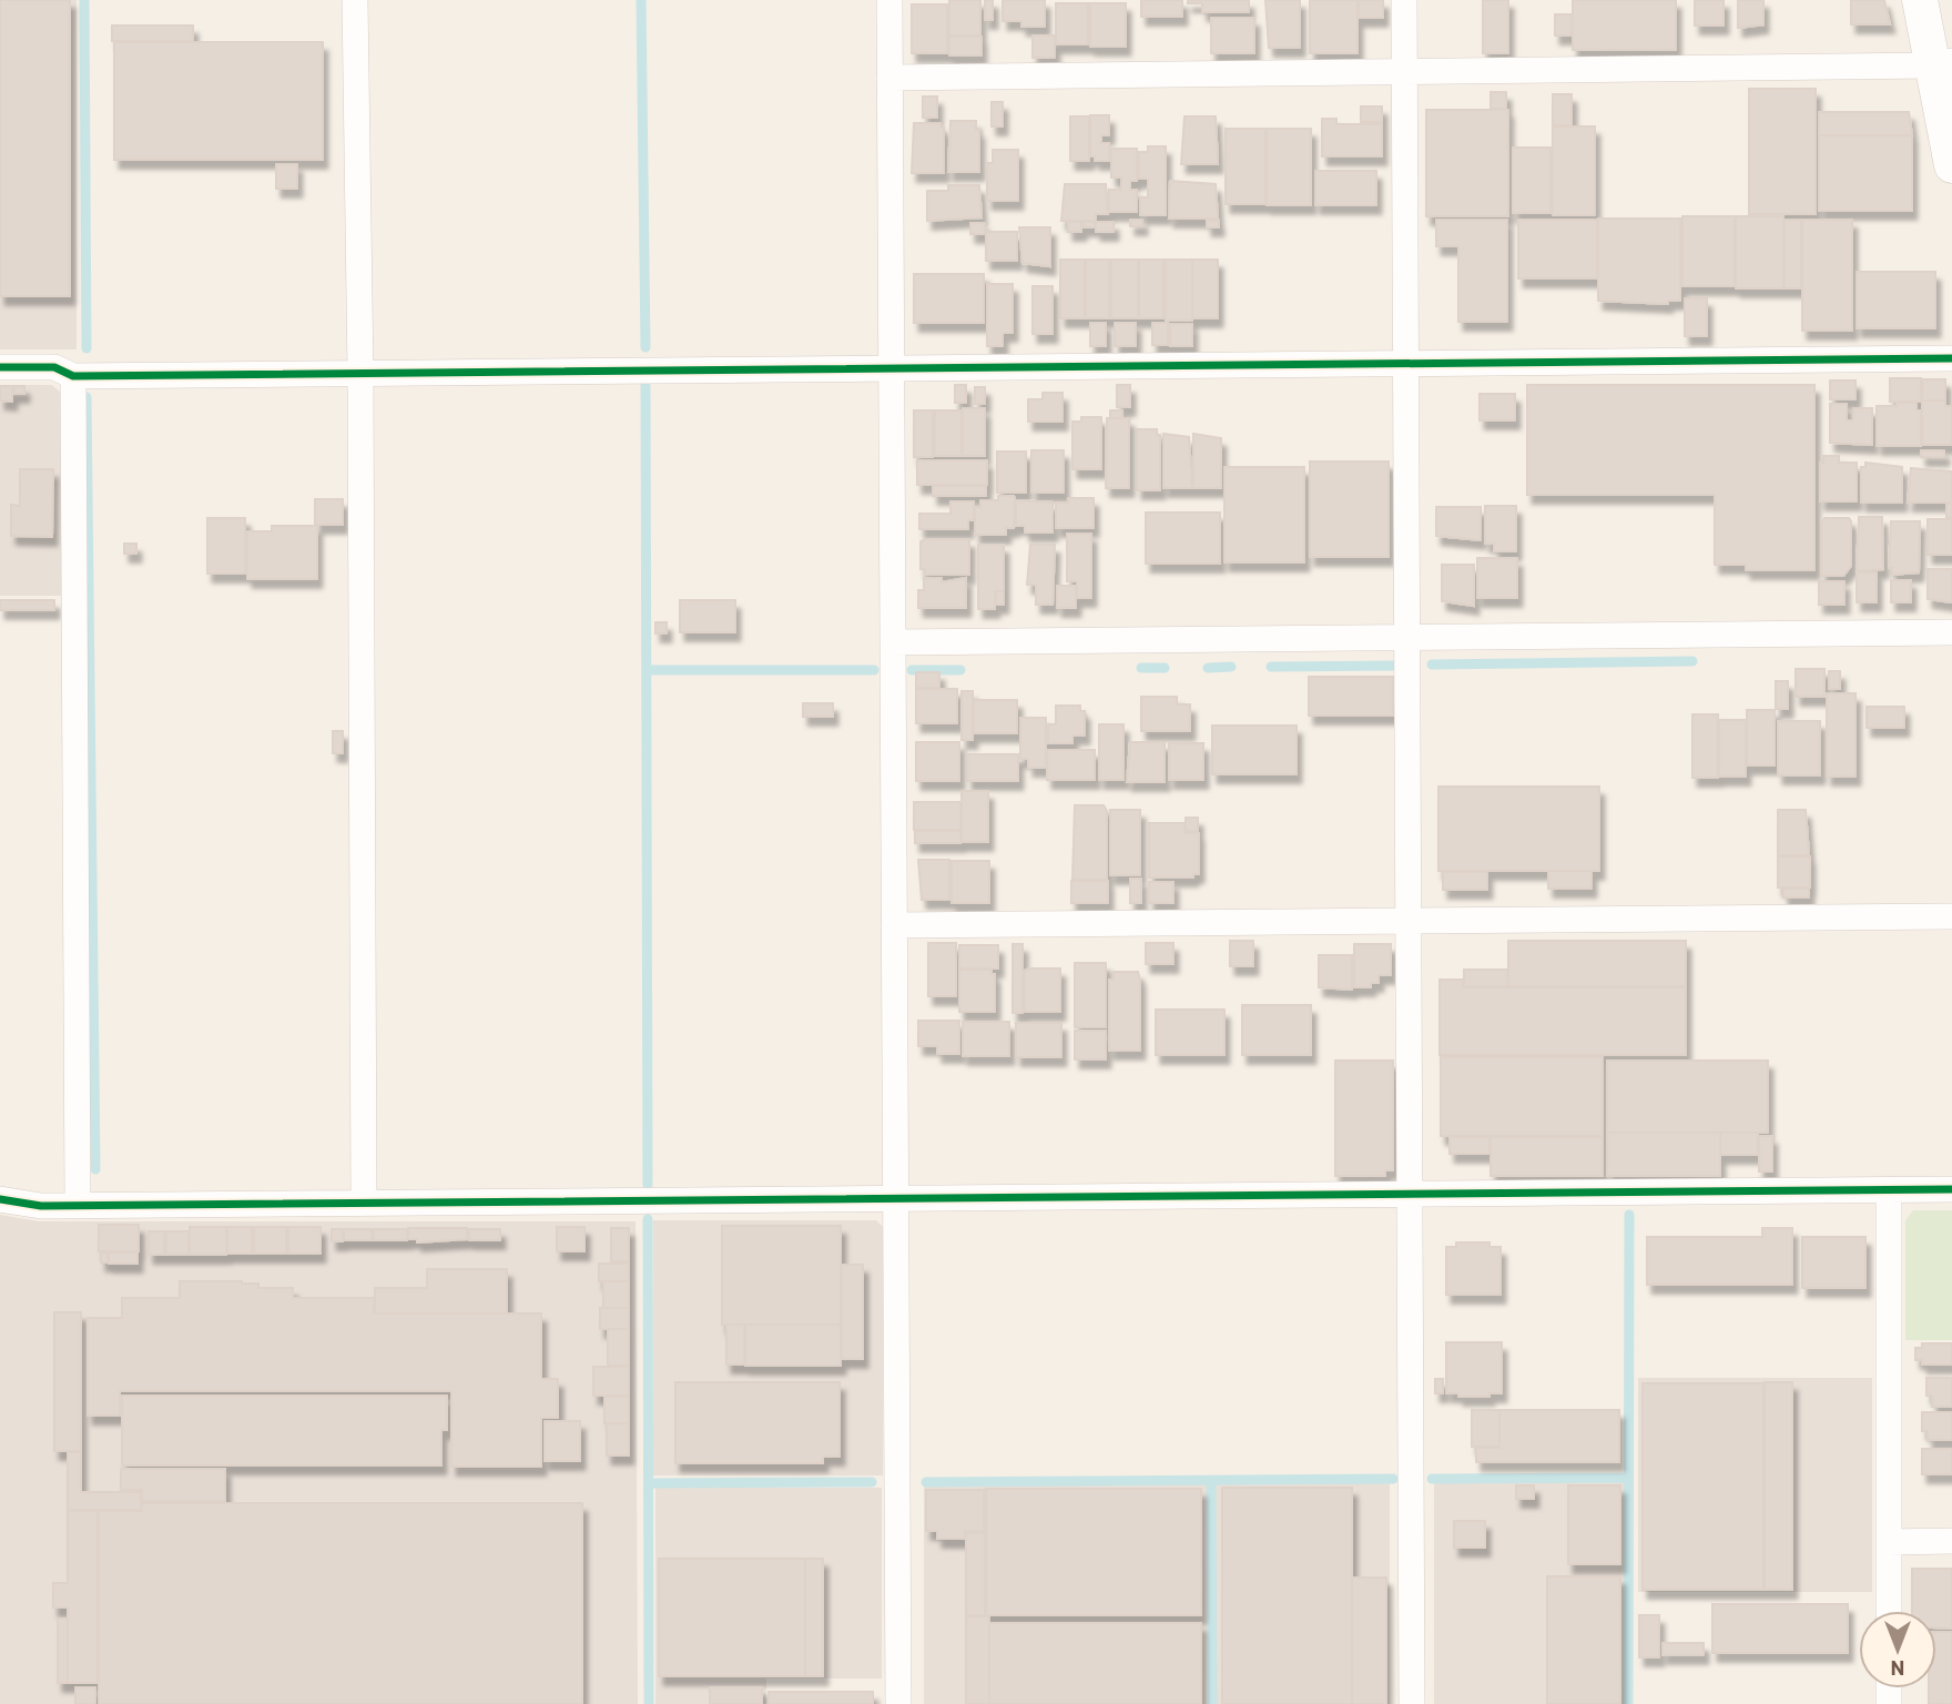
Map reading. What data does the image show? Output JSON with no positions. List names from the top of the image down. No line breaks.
{"north":"bottom"}
